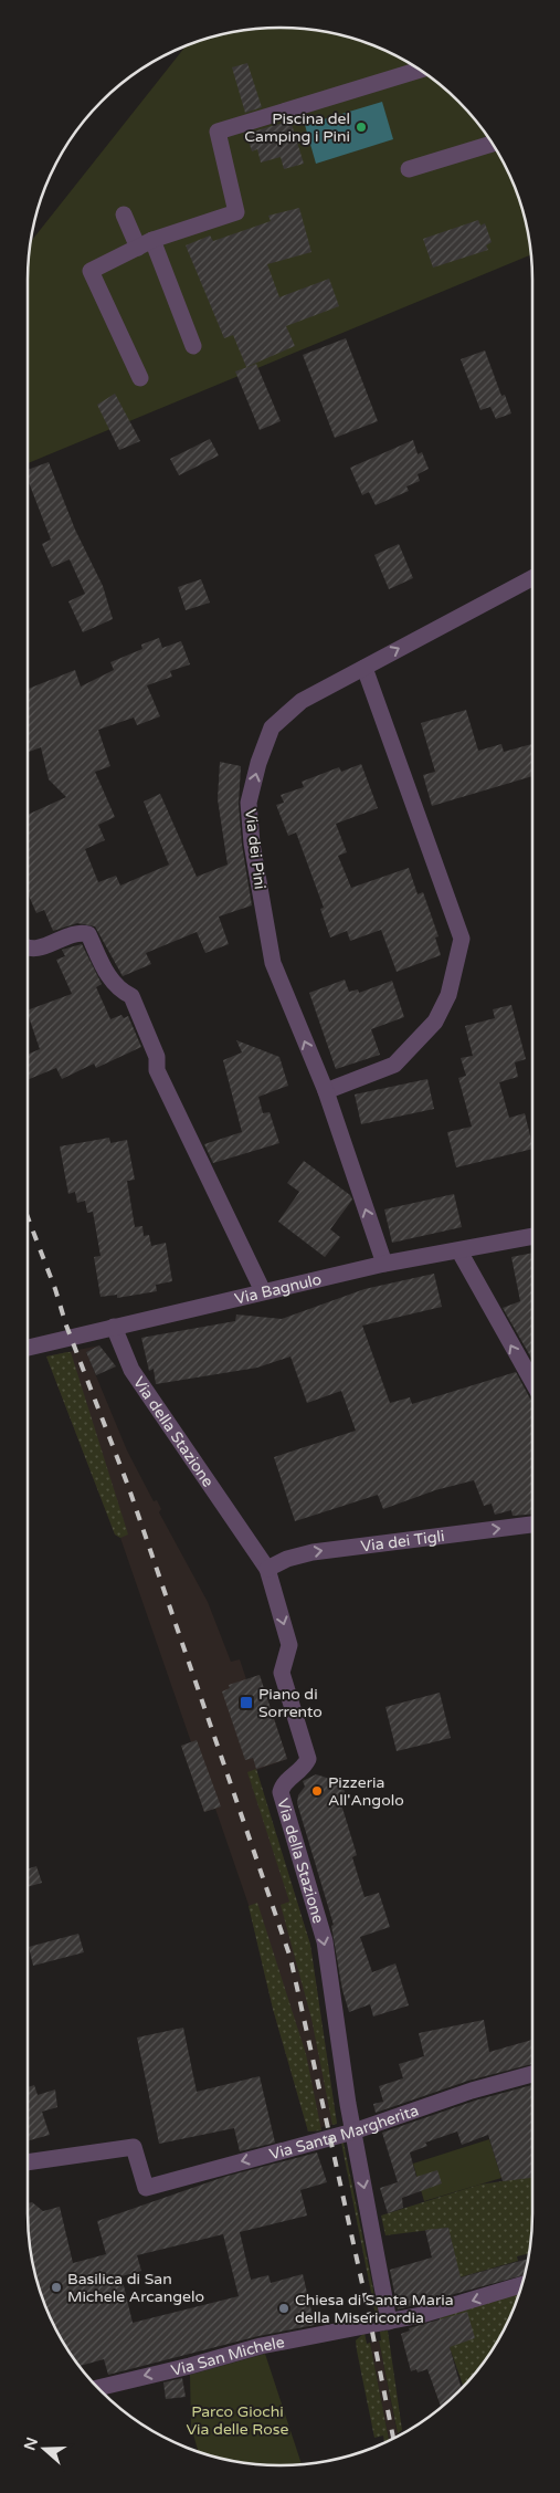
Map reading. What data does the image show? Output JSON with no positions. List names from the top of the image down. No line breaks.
{"streets":{"street":["Via dei Pini","Via Bagnulo","Via della Stazione","Via dei Tigli","Via Santa Margherita","Via San Michele"]},"crossings":[["Via dei Pini","Via Bagnulo"],["Via Bagnulo","Via della Stazione"],["Via della Stazione","Via dei Tigli"],["Via della Stazione","Via Santa Margherita"],["Via della Stazione","Via San Michele"]],"one_way":["Via dei Pini","Via della Stazione","Via dei Tigli","Via Santa Margherita","Via San Michele"],"parks":["Parco Giochi Via delle Rose"],"places":{"other":["Piscina del Camping i Pini","Pizzeria All'Angolo","Basilica di San Michele Arcangelo","Chiesa di Santa Maria della Misericordia"],"transit":["Piano di Sorrento"]},"north":"left"}
